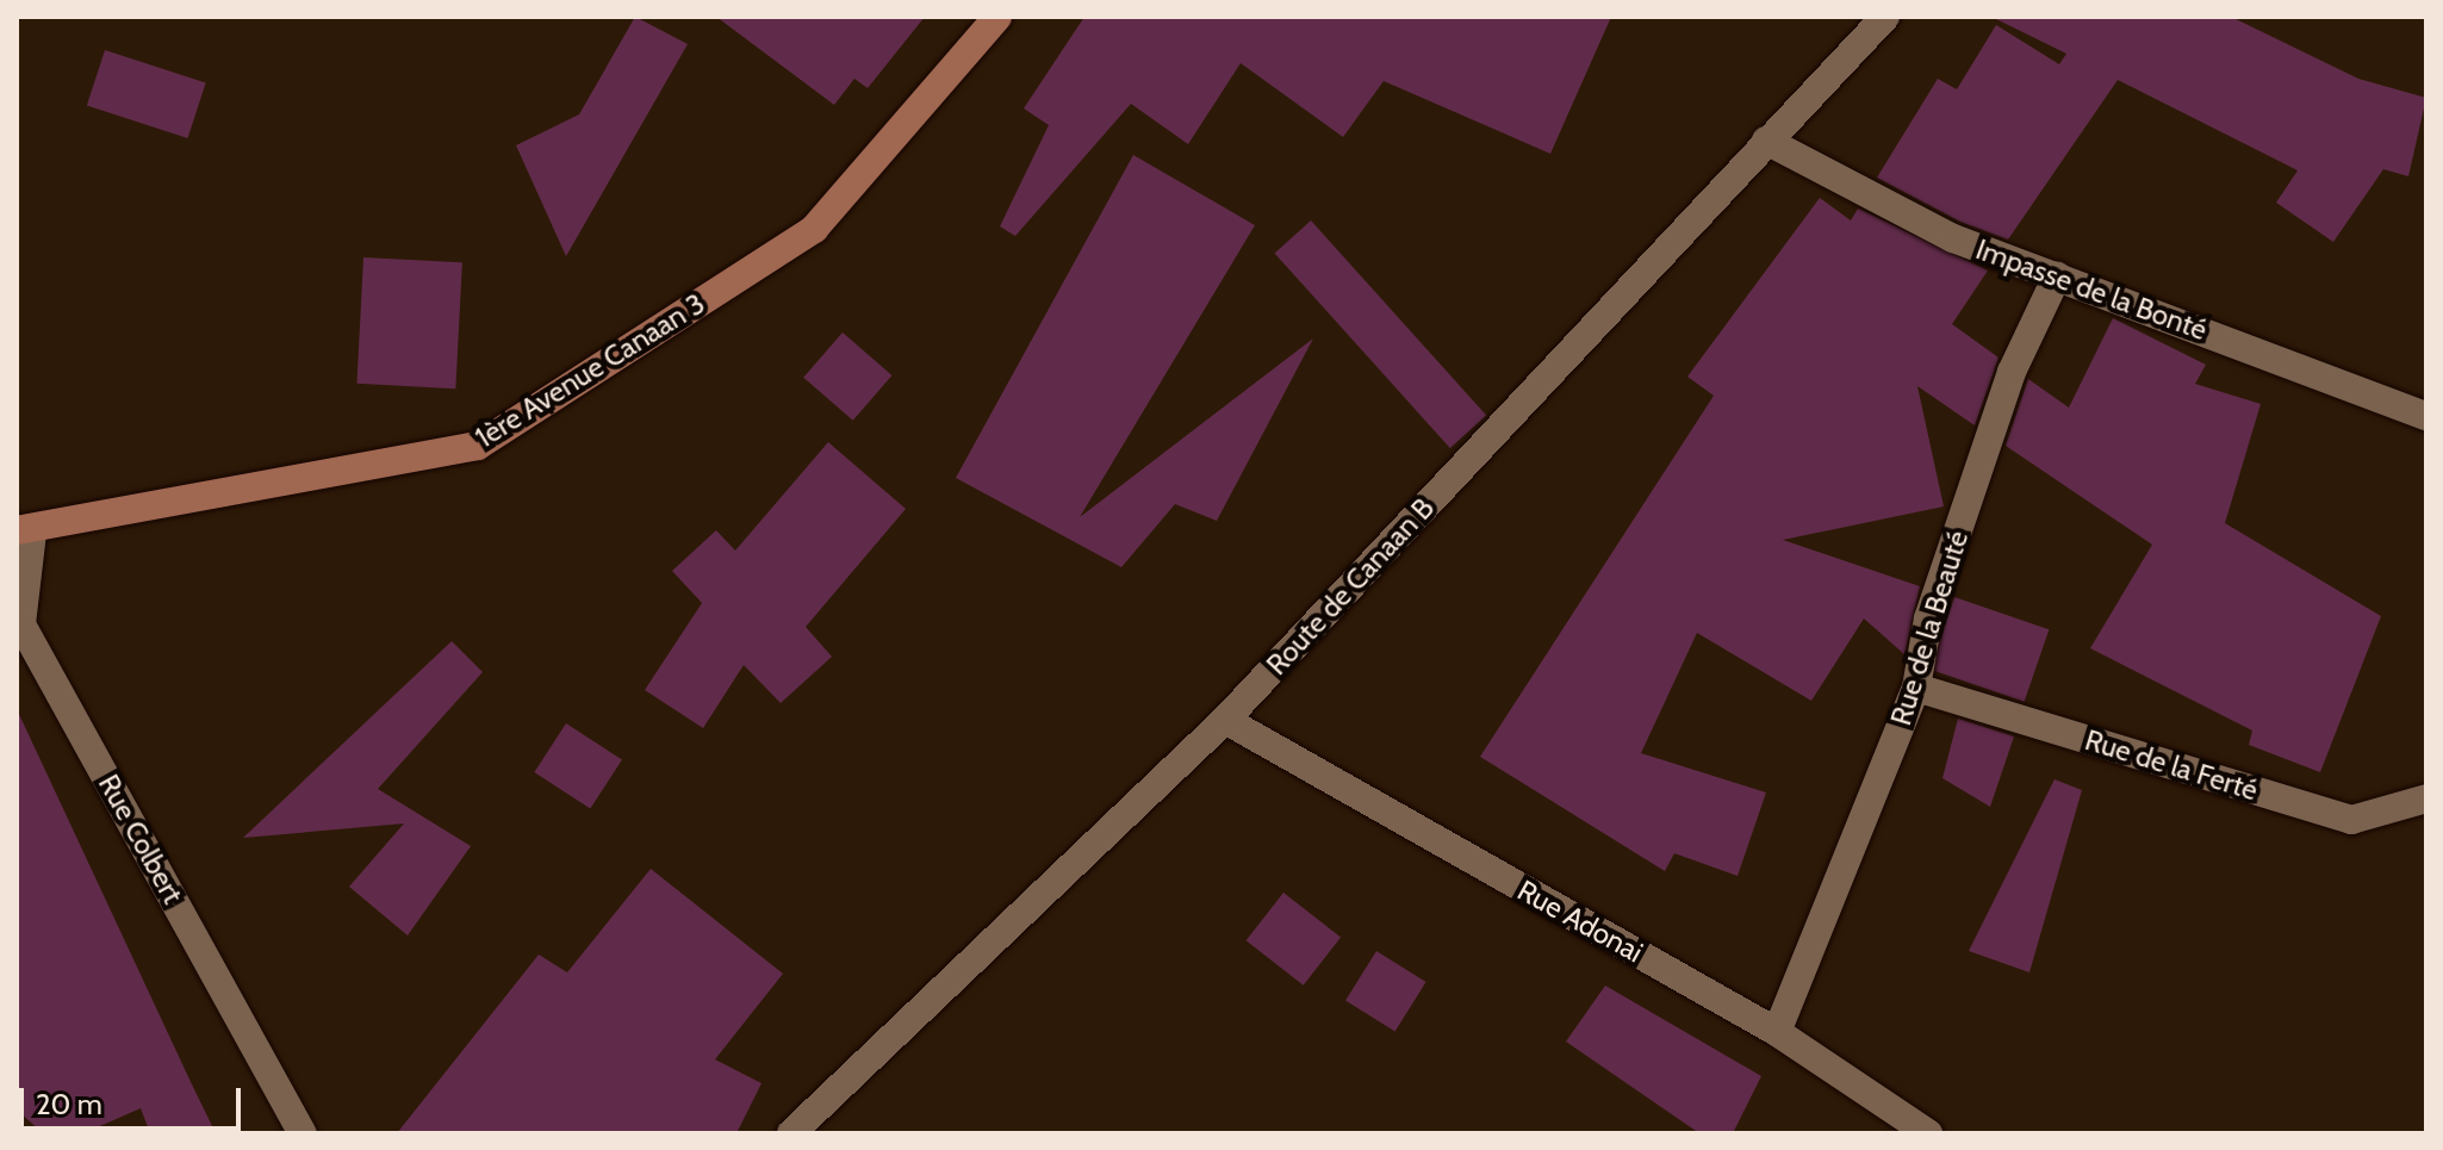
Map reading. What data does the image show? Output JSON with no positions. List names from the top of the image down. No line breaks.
{"streets":{"main road":["1ère Avenue Canaan 3"],"street":["Impasse de la Bonté","Route de Canaan B","Rue de la Beauté","Rue de la Ferté","Rue Colbert","Rue Adonai"]},"crossings":[["Impasse de la Bonté","Route de Canaan B"],["Impasse de la Bonté","Rue de la Beauté"],["1ère Avenue Canaan 3","Rue Colbert"],["Route de Canaan B","Rue Adonai"],["Rue de la Beauté","Rue de la Ferté"],["Rue de la Beauté","Rue Adonai"]],"scale_bar":"20 m"}
